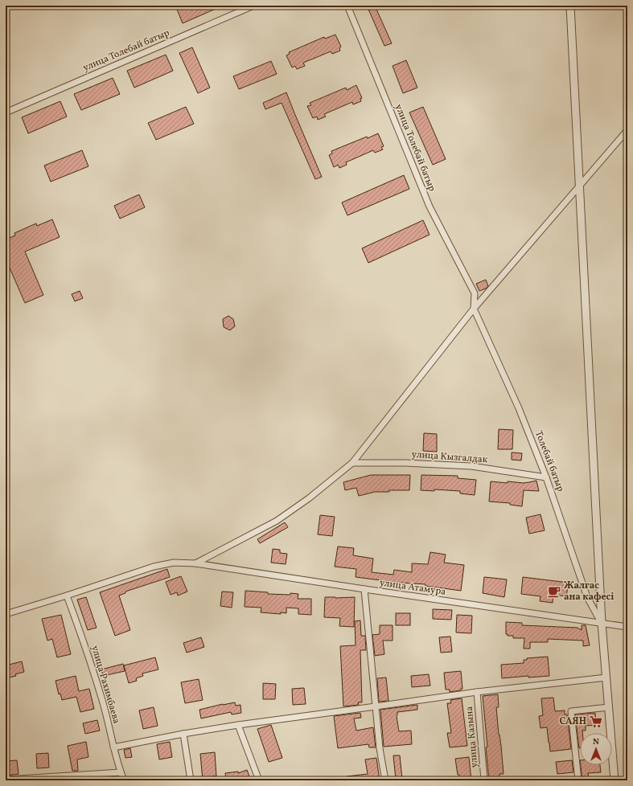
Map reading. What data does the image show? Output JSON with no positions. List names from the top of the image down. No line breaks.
{"streets":{"street":["улица Толебай батыр","улица Кызгалдак","Толебай батыр","улица Атамура","улица Рахимбаева","улица Казына"]},"crossings":[["улица Толебай батыр","Толебай батыр"],["улица Кызгалдак","Толебай батыр"],["Толебай батыр","улица Атамура"],["улица Атамура","улица Рахимбаева"]],"places":{"cafe":["Жалғас ана кафесі"],"supermarket":["САЯН"]},"north":"top"}
